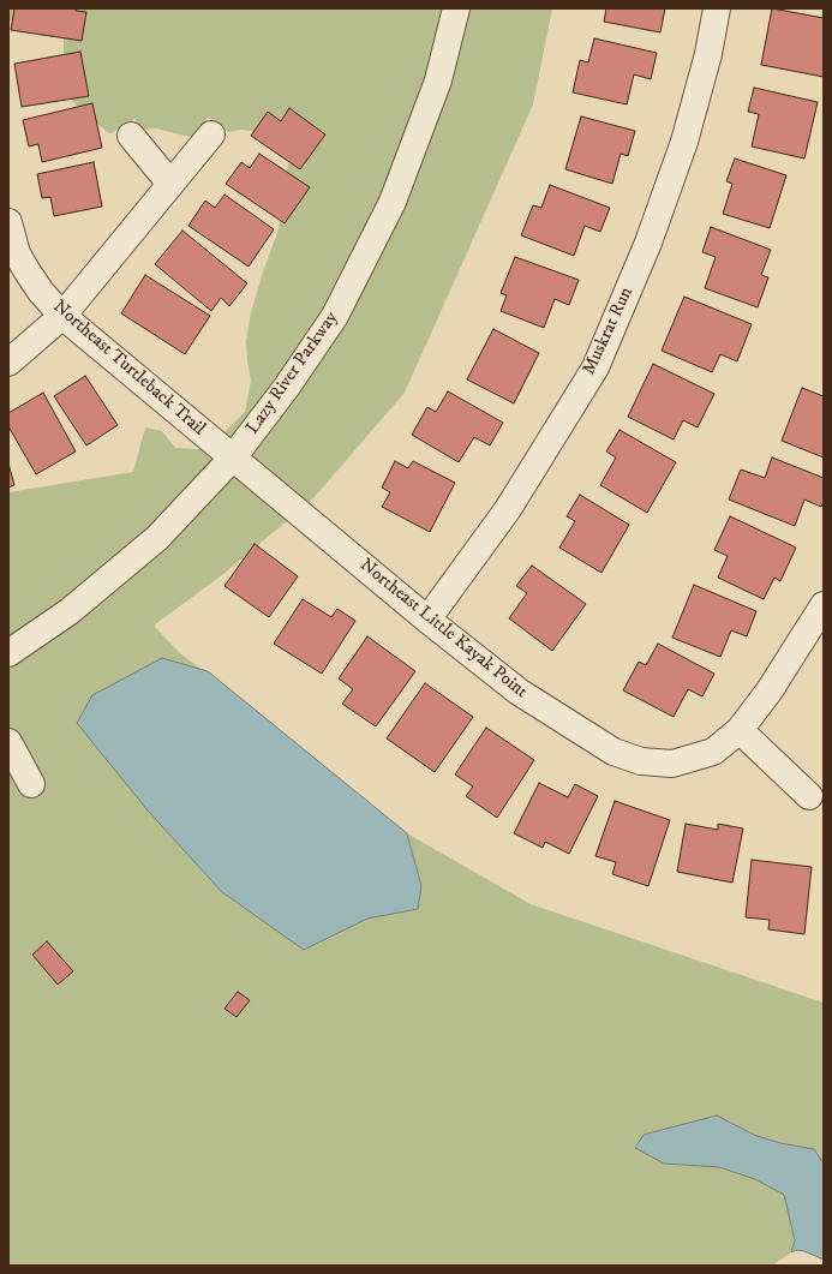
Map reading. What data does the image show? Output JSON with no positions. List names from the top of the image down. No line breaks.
{"streets":{"street":["Muskrat Run","Northeast Turtleback Trail","Lazy River Parkway","Northeast Little Kayak Point"]},"crossings":[["Muskrat Run","Northeast Little Kayak Point"],["Northeast Turtleback Trail","Lazy River Parkway"],["Northeast Turtleback Trail","Northeast Little Kayak Point"],["Lazy River Parkway","Northeast Little Kayak Point"]]}
